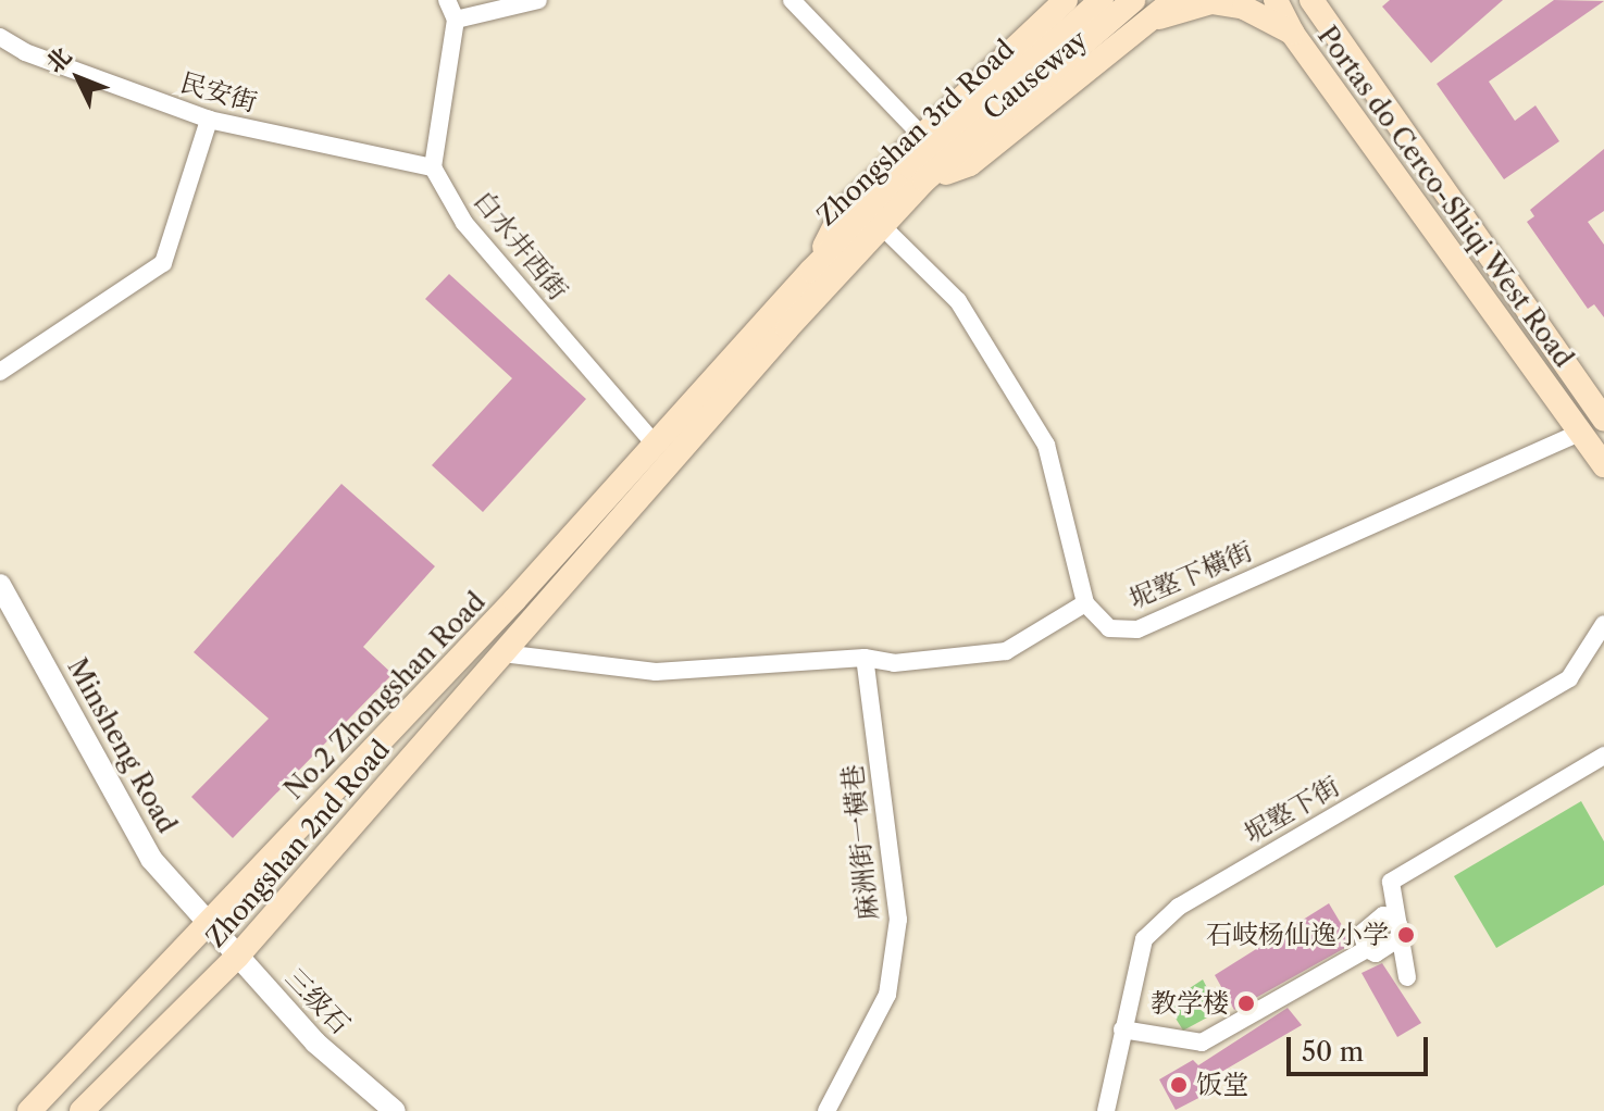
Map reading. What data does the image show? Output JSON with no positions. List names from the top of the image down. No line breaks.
{"streets":{"main road":["Causeway","Zhongshan 3rd Road","Portas do Cerco-Shiqi West Road","No.2 Zhongshan Road","Zhongshan 2nd Road"],"street":["民安街","白水井西街","坭墪下橫街","Minsheng Road","坭墪下街","麻洲街一橫巷","三级石"]},"crossings":[["Causeway","Zhongshan 3rd Road"],["民安街","白水井西街"],["Zhongshan 3rd Road","No.2 Zhongshan Road"],["Zhongshan 3rd Road","Zhongshan 2nd Road"],["Portas do Cerco-Shiqi West Road","坭墪下橫街"],["白水井西街","No.2 Zhongshan Road"],["No.2 Zhongshan Road","Minsheng Road"],["No.2 Zhongshan Road","Zhongshan 2nd Road"],["No.2 Zhongshan Road","三级石"],["Minsheng Road","三级石"],["Zhongshan 2nd Road","三级石"]],"places":["石岐杨仙逸小学","教学楼","饭堂"],"scale_bar":"50 m","north":"top left"}
